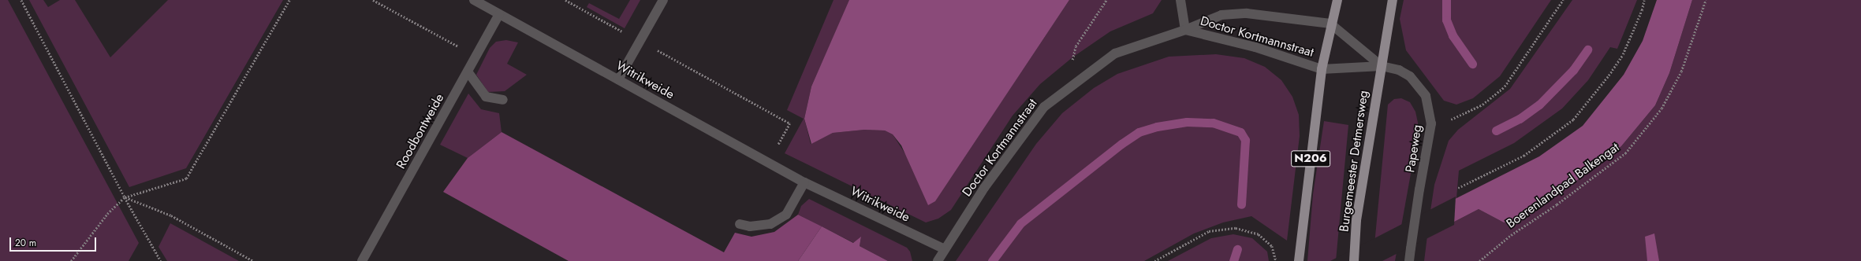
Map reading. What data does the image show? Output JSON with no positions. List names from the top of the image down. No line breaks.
{"streets":{"main road":["Doctor Kortmannstraat","N206","Burgemeester Detmersweg"],"street":["Witrikweide","Roodbontweide","Papeweg"],"path":["Boerenlandpad Balkengat"]},"crossings":[["Doctor Kortmannstraat","Witrikweide"],["Doctor Kortmannstraat","Papeweg"],["Doctor Kortmannstraat","N206"],["Doctor Kortmannstraat","Burgemeester Detmersweg"],["Witrikweide","Roodbontweide"],["Papeweg","Burgemeester Detmersweg"]],"scale_bar":"20 m"}
